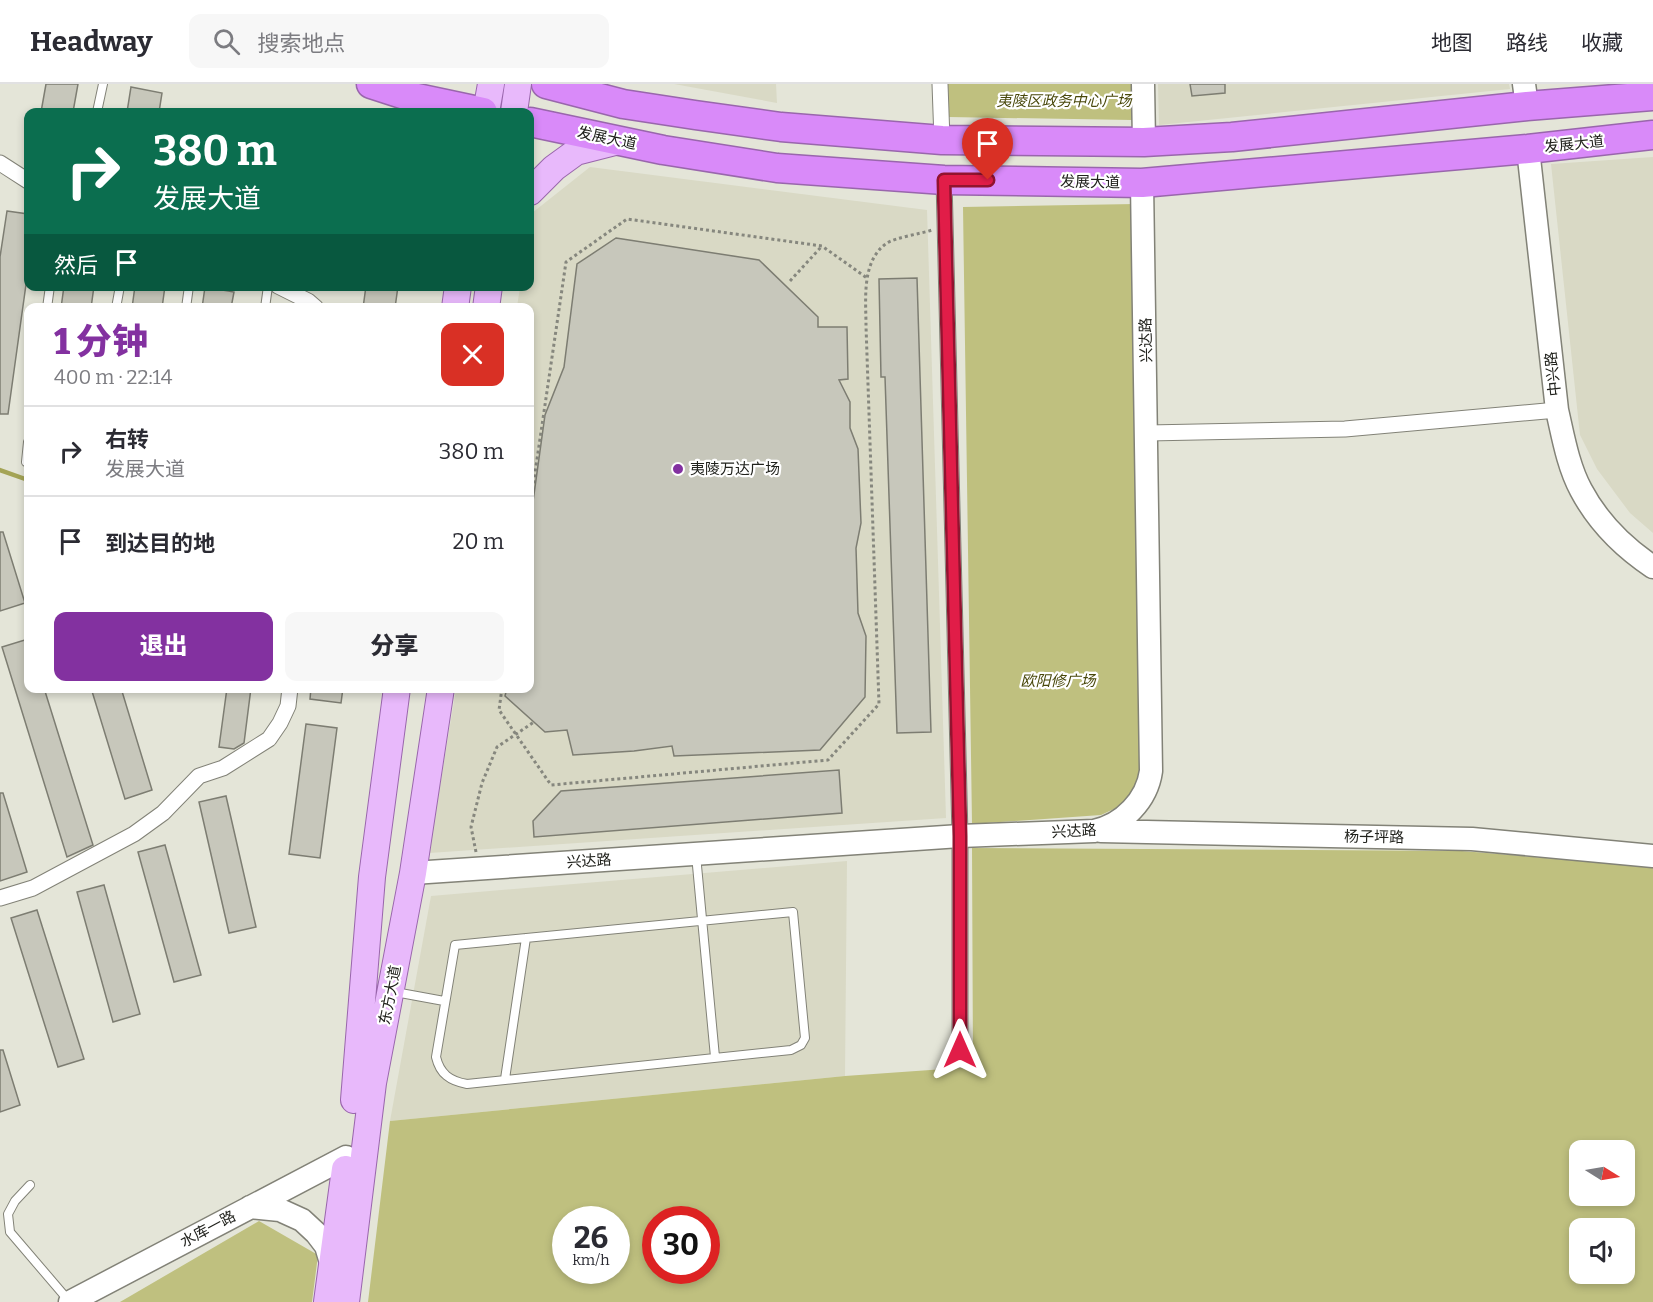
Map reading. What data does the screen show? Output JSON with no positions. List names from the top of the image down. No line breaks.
{"streets":{"highway":["发展大道"],"main road":["东方大道"],"street":["兴达路","中兴路","杨子坪路","水库一路"]},"crossings":[["发展大道","兴达路"],["发展大道","中兴路"],["兴达路","杨子坪路"],["兴达路","东方大道"],["东方大道","水库一路"]],"parks":["夷陵区政务中心广场","欧阳修广场"],"places":["夷陵万达广场"],"north":"right","page":{"header":"Headway","search":"搜索地点","nav":["地图","路线","收藏"],"turn":["380 m","发展大道"],"then":"然后","heading":["1 分钟","400 m · 22:14"],"list":[{"name":"右转","note":"发展大道","value":"380 m"},{"name":"到达目的地","value":"20 m"}],"buttons":["退出","分享"],"speed":"26 km/h","limit":"30"}}
